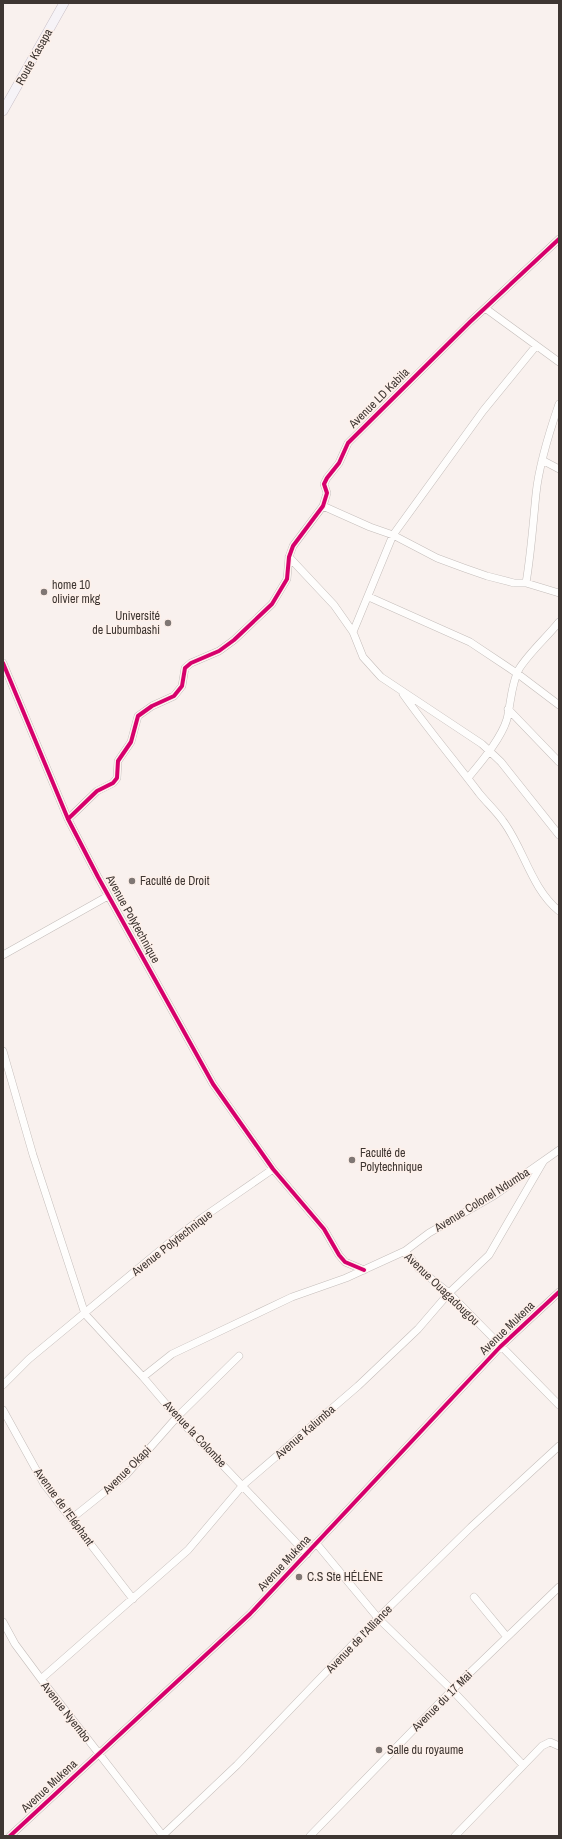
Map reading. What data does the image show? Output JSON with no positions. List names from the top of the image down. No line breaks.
{"streets":{"main road":["Route Kasapa"],"street":["Avenue LD Kabila","Avenue Polytechnique","Avenue Colonel Ndumba","Avenue Ouagadougou","Avenue Mukena","Avenue Kalumba","Avenue la Colombe","Avenue Okapi","Avenue de l'Eléphant","Avenue de l'Alliance","Avenue du 17 Mai","Avenue Nyembo"]},"crossings":[["Avenue Polytechnique","Avenue la Colombe"],["Avenue Colonel Ndumba","Avenue Ouagadougou"],["Avenue Colonel Ndumba","Avenue Kalumba"],["Avenue Ouagadougou","Avenue Mukena"],["Avenue Ouagadougou","Avenue Kalumba"],["Avenue Ouagadougou","Avenue la Colombe"],["Avenue Mukena","Avenue la Colombe"],["Avenue Mukena","Avenue Nyembo"],["Avenue Kalumba","Avenue la Colombe"],["Avenue Kalumba","Avenue de l'Eléphant"],["Avenue Kalumba","Avenue Nyembo"],["Avenue la Colombe","Avenue Okapi"],["Avenue Okapi","Avenue de l'Eléphant"],["Avenue de l'Alliance","Avenue Nyembo"]],"places":["home 10 olivier mkg","Université de Lubumbashi","Faculté de Droit","Faculté de Polytechnique","C.S Ste HÉLÈNE","Salle du royaume"]}
